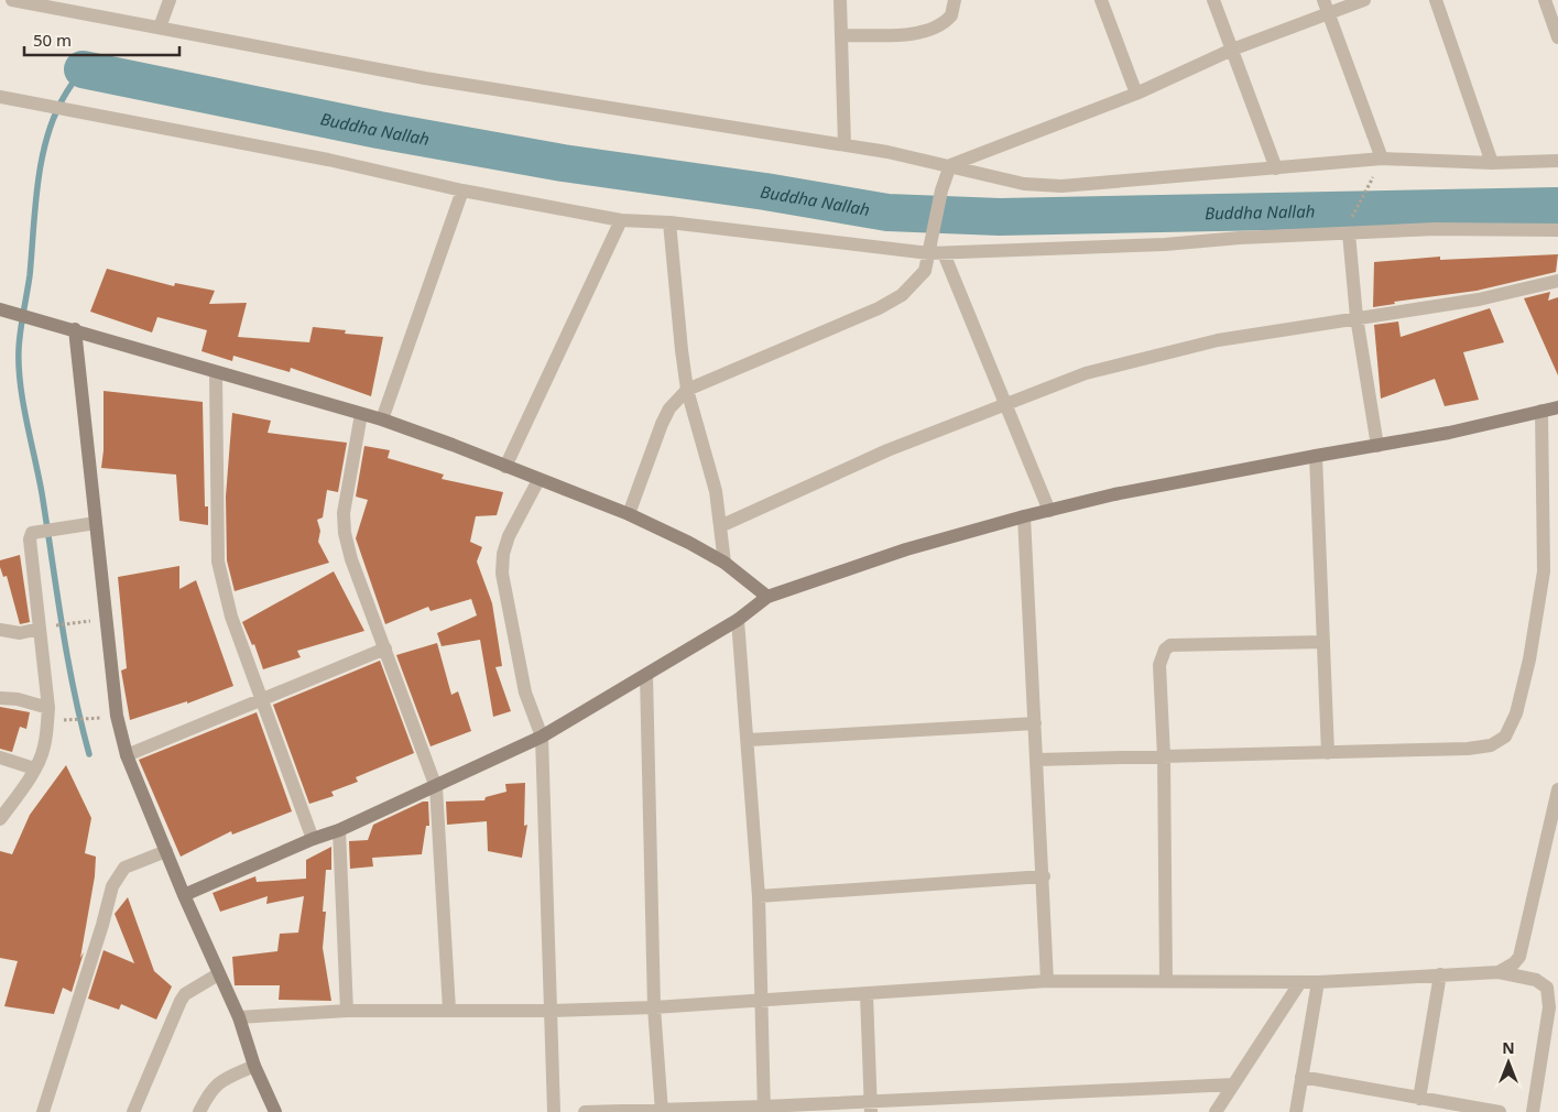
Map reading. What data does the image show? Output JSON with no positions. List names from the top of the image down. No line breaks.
{"water":["Buddha Nallah"],"scale_bar":"50 m","north":"top"}
